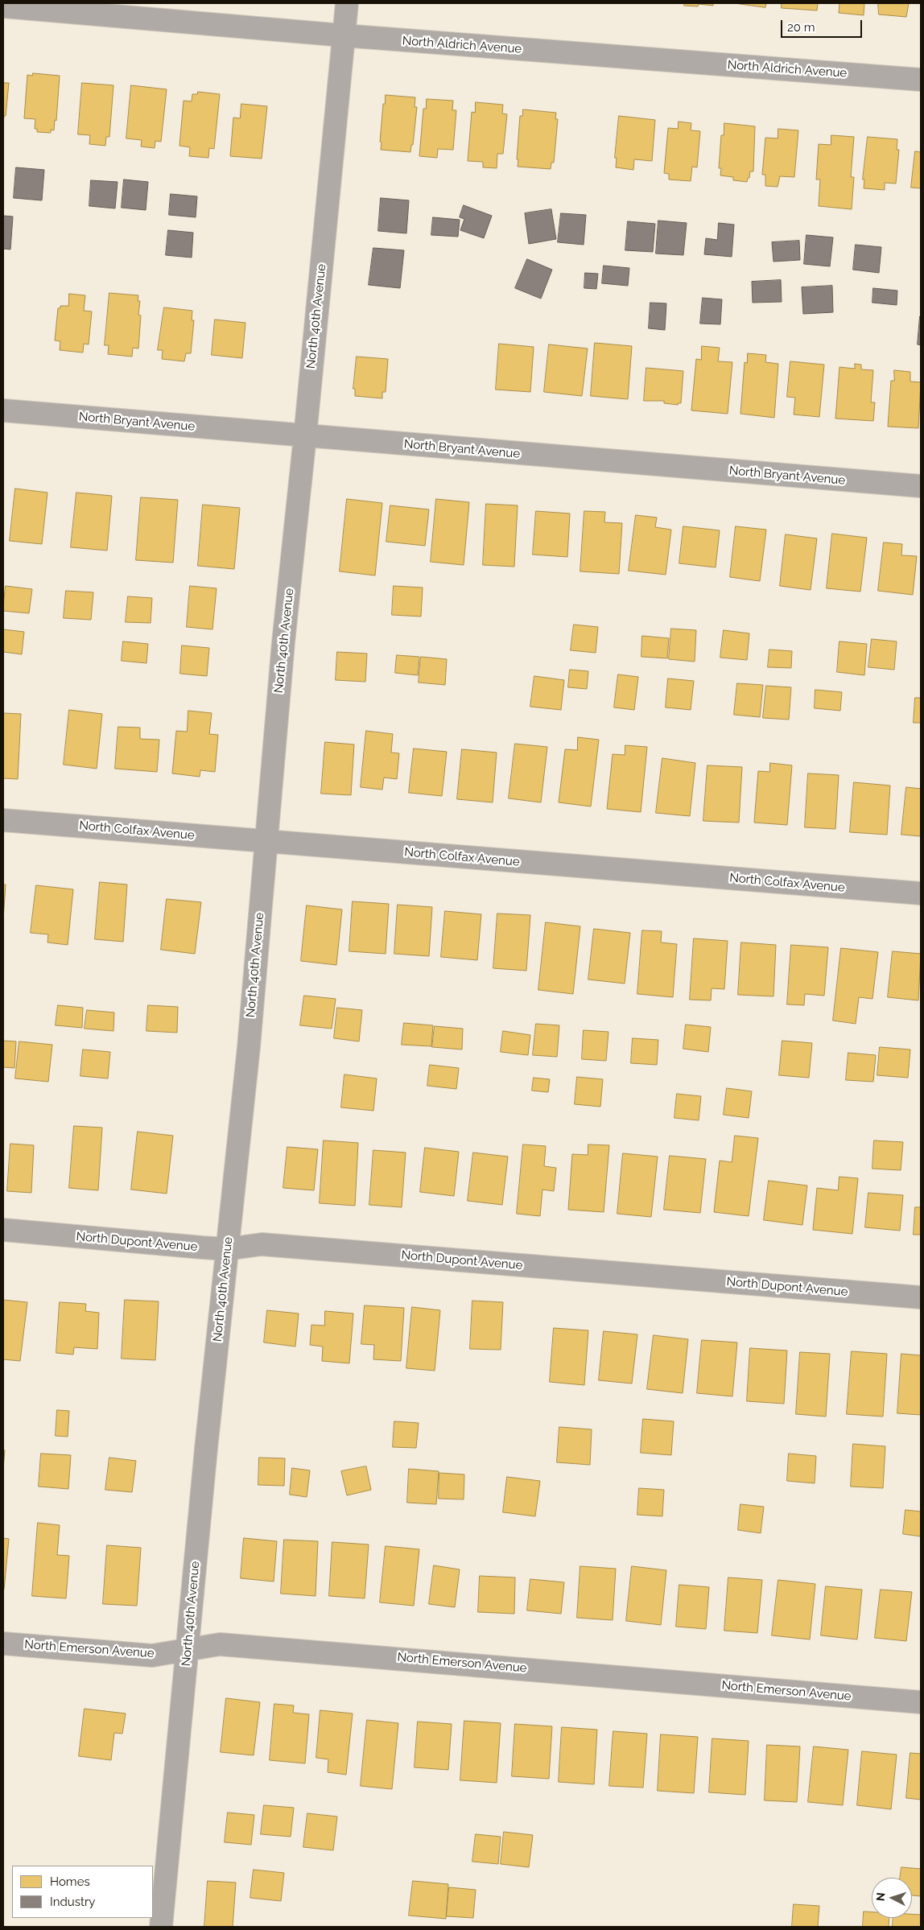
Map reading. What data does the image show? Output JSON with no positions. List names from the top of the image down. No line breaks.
{"streets":{"street":["North Aldrich Avenue","North 40th Avenue","North Bryant Avenue","North Colfax Avenue","North Dupont Avenue","North Emerson Avenue"]},"crossings":[["North Aldrich Avenue","North 40th Avenue"],["North 40th Avenue","North Bryant Avenue"],["North 40th Avenue","North Colfax Avenue"],["North 40th Avenue","North Dupont Avenue"],["North 40th Avenue","North Emerson Avenue"]],"legend":["Homes","Industry"],"scale_bar":"20 m","north":"left"}
